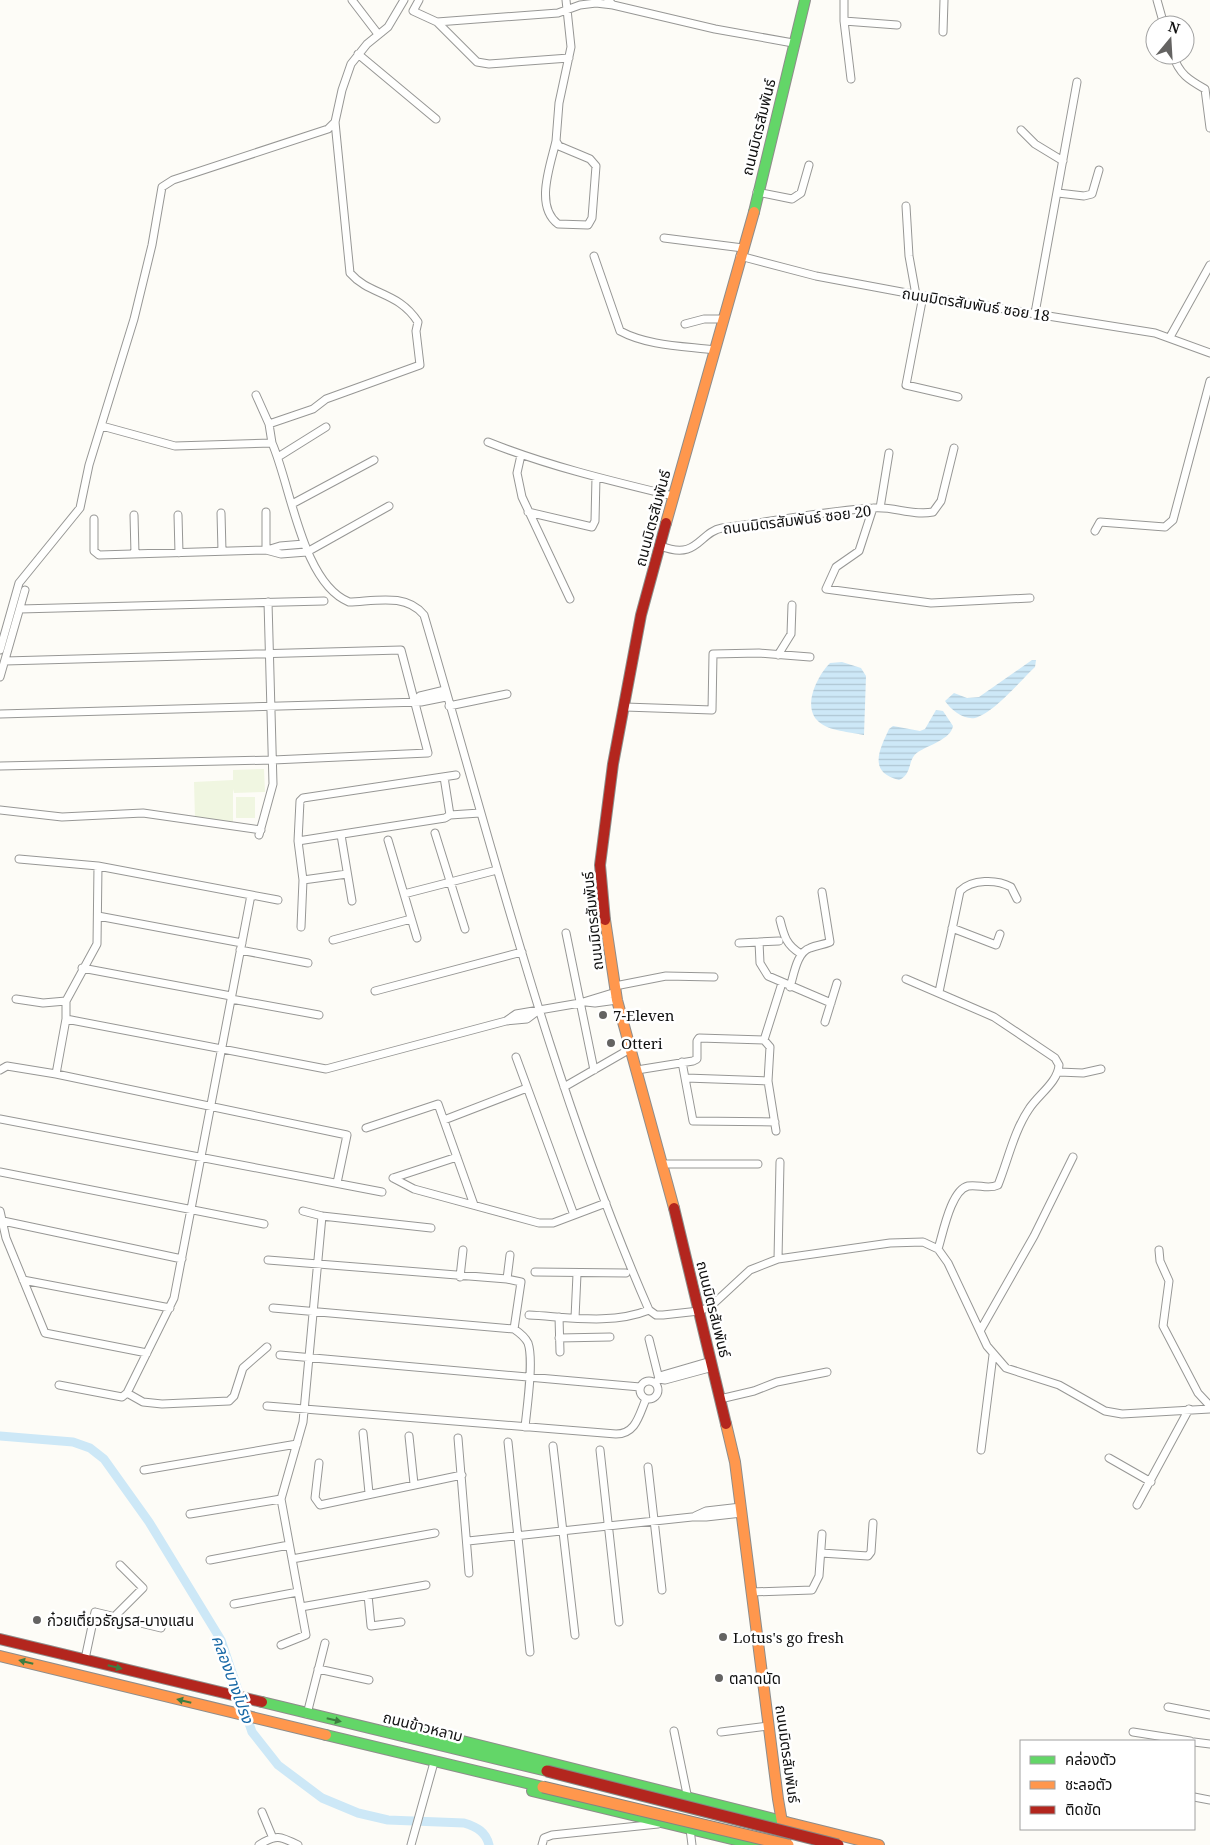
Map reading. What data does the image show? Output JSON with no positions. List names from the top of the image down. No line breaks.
{"streets":{"main road":["ถนนมิตรสัมพันธ์","ถนนข้าวหลาม"],"street":["ถนนมิตรสัมพันธ์ ซอย 18","ถนนมิตรสัมพันธ์ ซอย 20"]},"crossings":[["ถนนมิตรสัมพันธ์","ถนนมิตรสัมพันธ์ ซอย 18"],["ถนนมิตรสัมพันธ์","ถนนมิตรสัมพันธ์ ซอย 20"],["ถนนมิตรสัมพันธ์","ถนนข้าวหลาม"]],"water":["คลองบางโปรง"],"places":["7-Eleven","Otteri","ก๋วยเตี๋ยวธัญรส-บางแสน","Lotus's go fresh","ตลาดนัด"],"legend":["คล่องตัว","ชะลอตัว","ติดขัด"],"north":"top"}
